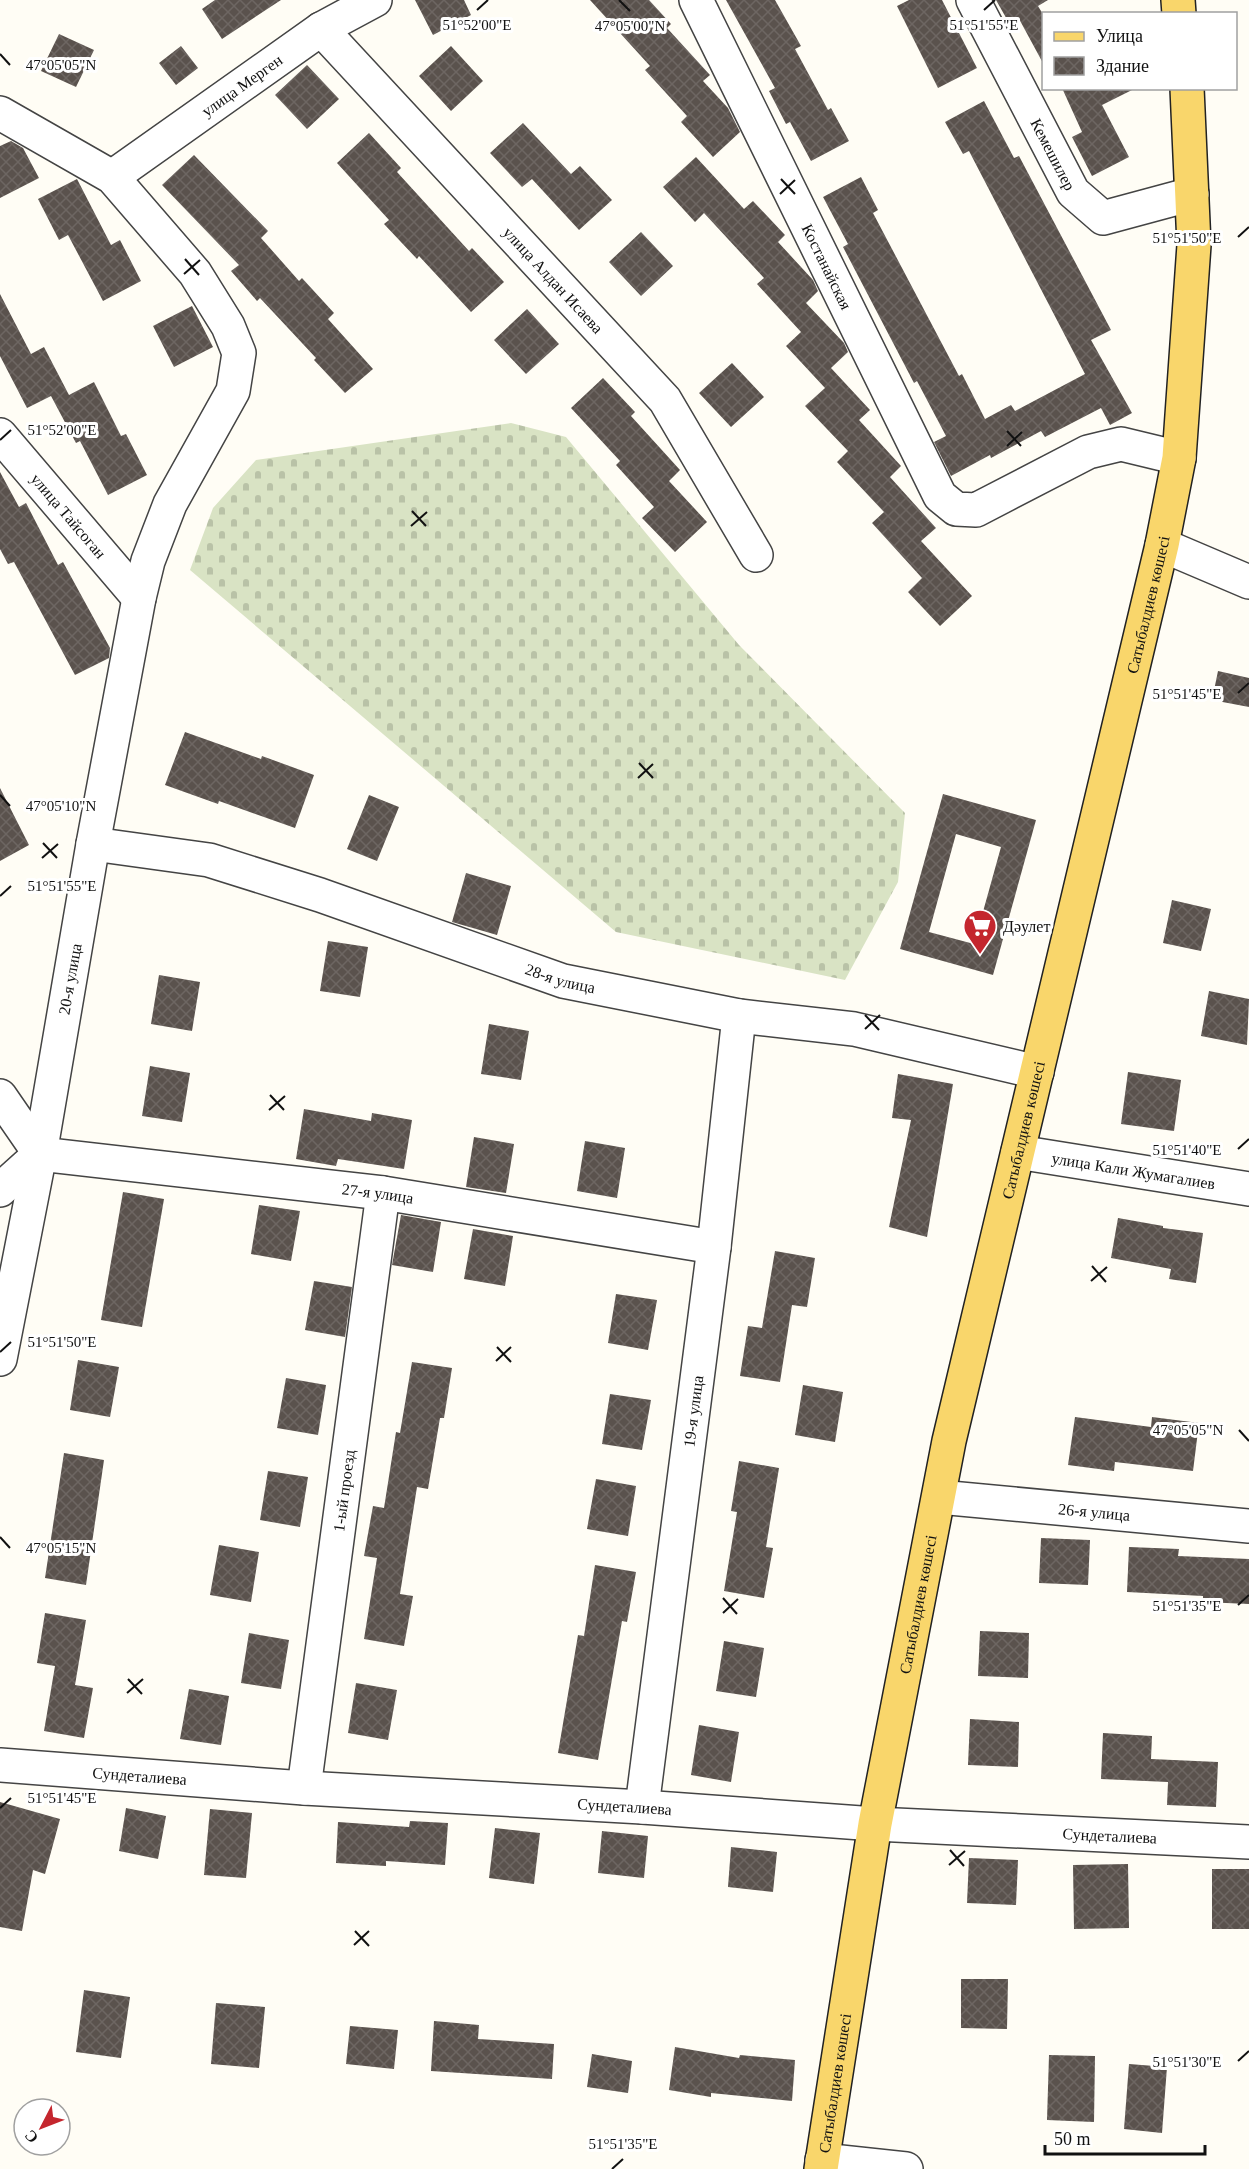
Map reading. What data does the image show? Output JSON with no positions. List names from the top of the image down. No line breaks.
{"streets":{"main road":["Сатыбалдиев көшесі"],"street":["улица Мерген","Кемешилер","Костанайская","улица Алдан Исаева","улица Тайсоган","28-я улица","20-я улица","улица Кали Жумагалиев","27-я улица","19-я улица","1-ый проезд","26-я улица","Сундеталиева"]},"crossings":[["улица Мерген","улица Алдан Исаева"],["улица Мерген","20-я улица"],["Кемешилер","Сатыбалдиев көшесі"],["Костанайская","Сатыбалдиев көшесі"],["улица Тайсоган","20-я улица"],["Сатыбалдиев көшесі","28-я улица"],["Сатыбалдиев көшесі","улица Кали Жумагалиев"],["Сатыбалдиев көшесі","26-я улица"],["Сатыбалдиев көшесі","Сундеталиева"],["28-я улица","20-я улица"],["28-я улица","19-я улица"],["20-я улица","27-я улица"],["27-я улица","19-я улица"],["27-я улица","1-ый проезд"],["19-я улица","Сундеталиева"],["1-ый проезд","Сундеталиева"]],"places":{"supermarket":["Дәулет"]},"legend":["Улица","Здание"],"scale_bar":"50 m","north":"bottom left","coordinates":["51°52'00\"E","51°51'55\"E","47°05'00\"N","47°05'05\"N","51°51'50\"E","51°51'45\"E","47°05'10\"N","51°51'40\"E","47°05'15\"N","51°51'35\"E","51°51'30\"E"]}
